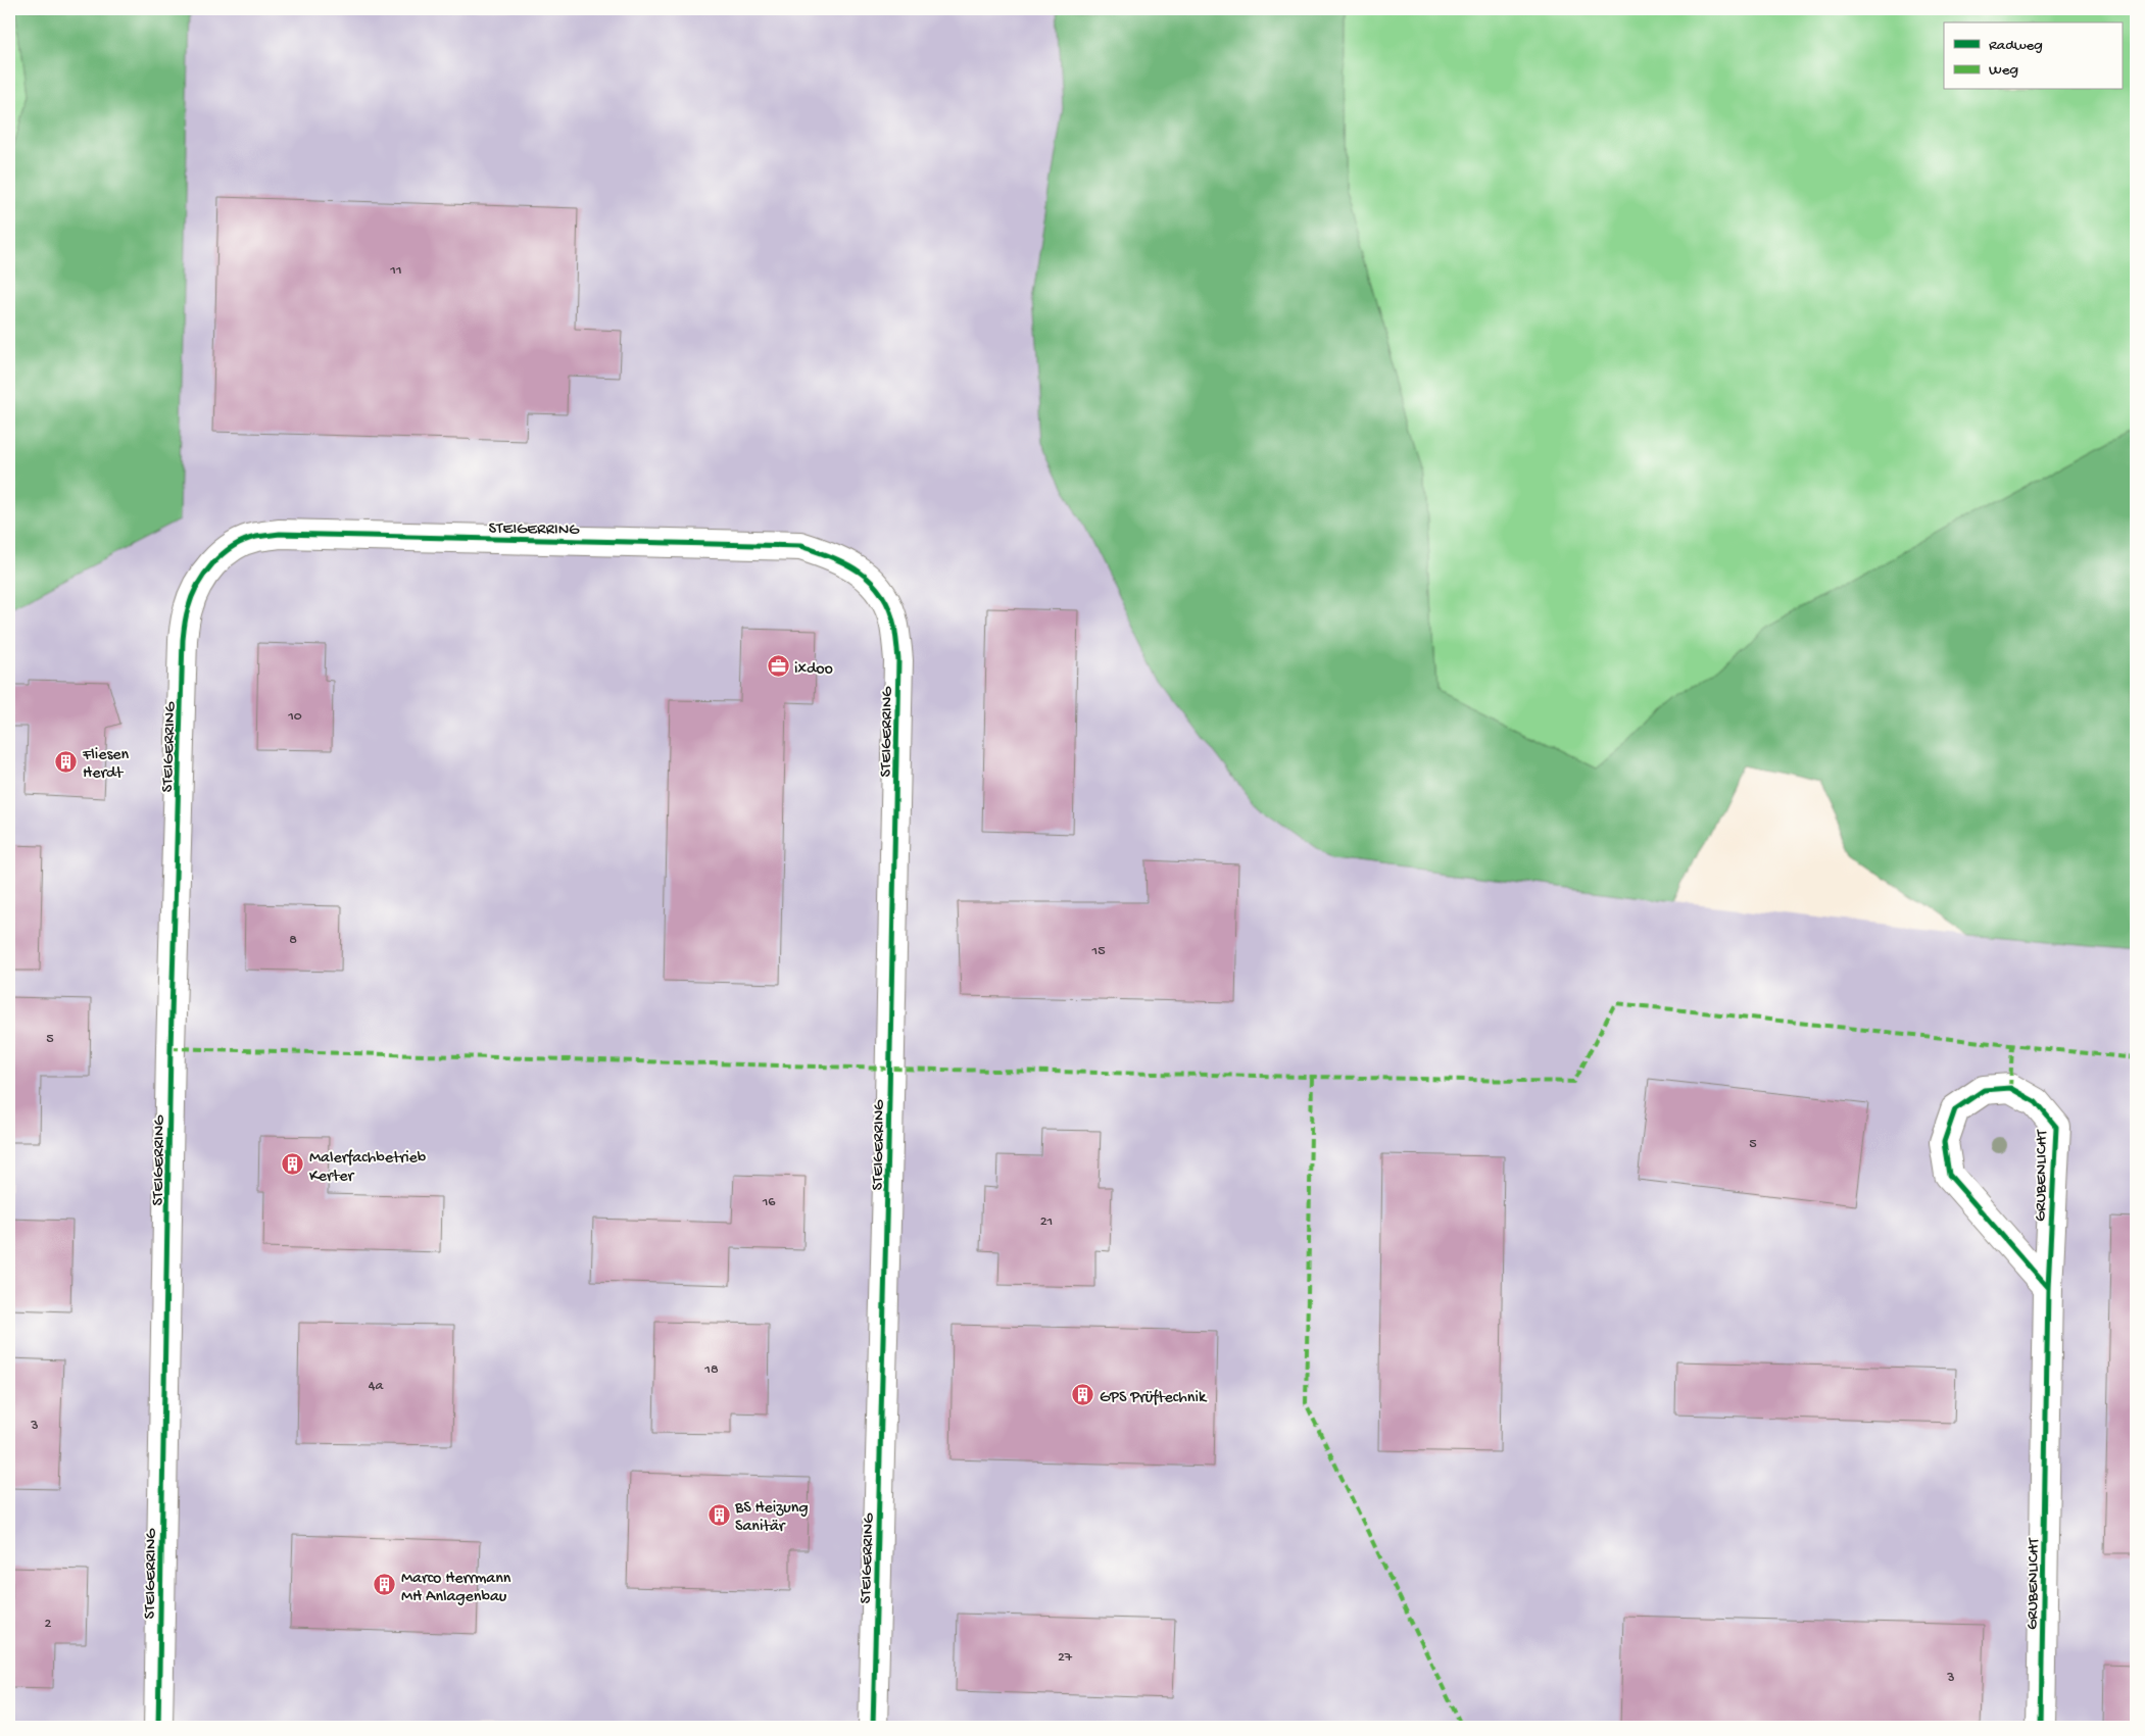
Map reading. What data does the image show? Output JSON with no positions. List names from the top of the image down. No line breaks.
{"streets":{"street":["STEIGERRING","GRUBENLICHT"]},"places":{"office":["ixdoo"],"building":["Fliesen Herdt","Malerfachbetrieb Kerter","GPS Prüftechnik","BS Heizung Sanitär","Marco Herrmann MH Anlagenbau"]},"house_numbers":["11","10","8","15","5","5","16","21","18","4a","3","2","27","3"],"legend":["Radweg","Weg"]}
